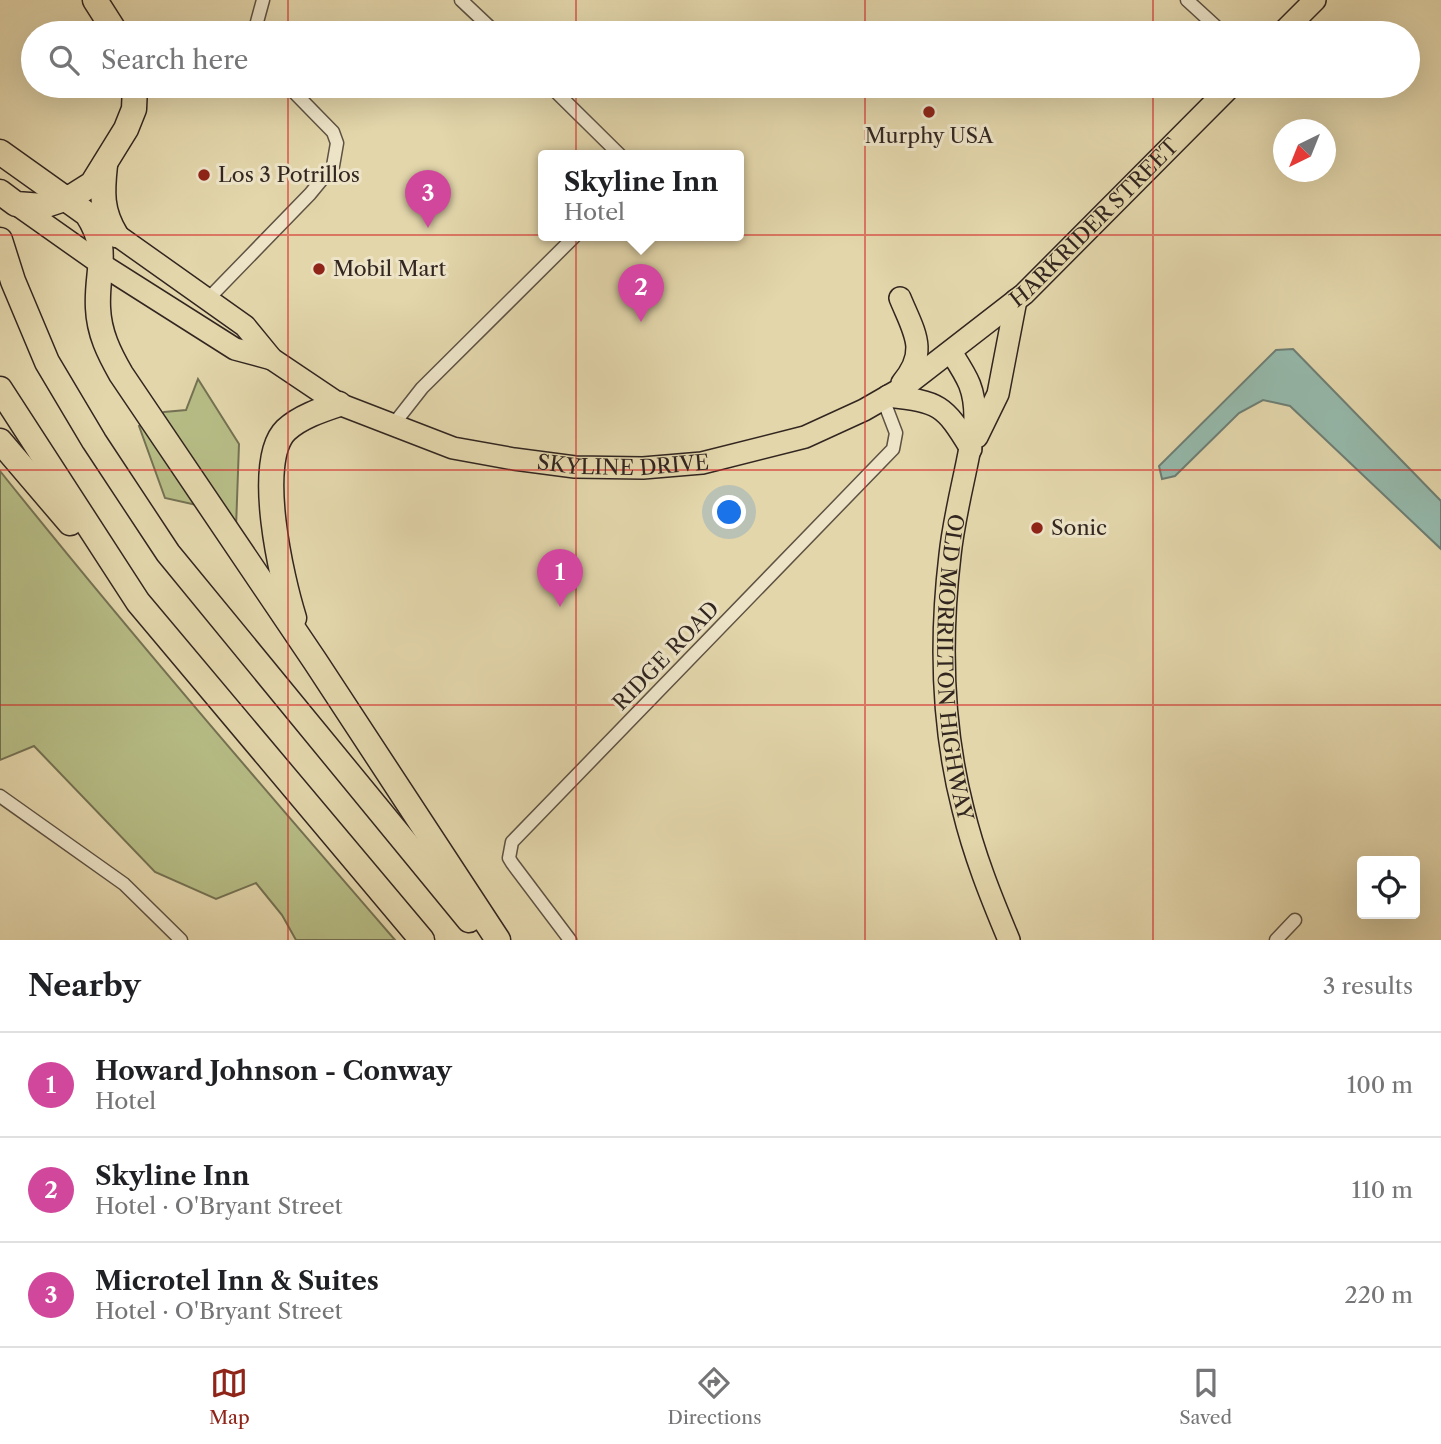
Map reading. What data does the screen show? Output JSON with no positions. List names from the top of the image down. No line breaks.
{"streets":{"highway":["SKYLINE DRIVE"],"main road":["HARKRIDER STREET","OLD MORRILTON HIGHWAY"],"street":["RIDGE ROAD"]},"crossings":[["HARKRIDER STREET","SKYLINE DRIVE"],["HARKRIDER STREET","OLD MORRILTON HIGHWAY"],["SKYLINE DRIVE","RIDGE ROAD"],["SKYLINE DRIVE","OLD MORRILTON HIGHWAY"]],"places":["Murphy USA","Los 3 Potrillos","Mobil Mart","Sonic"],"north":"bottom left","page":{"search":"Search here","popup":["Skyline Inn","Hotel"],"pins":["3","2","1"],"heading":["Nearby","3 results"],"list":[{"mark":"1","name":"Howard Johnson - Conway","note":"Hotel","value":"100 m"},{"mark":"2","name":"Skyline Inn","note":"Hotel · O'Bryant Street","value":"110 m"},{"mark":"3","name":"Microtel Inn & Suites","note":"Hotel · O'Bryant Street","value":"220 m"}],"nav":["Map","Directions","Saved"]}}
